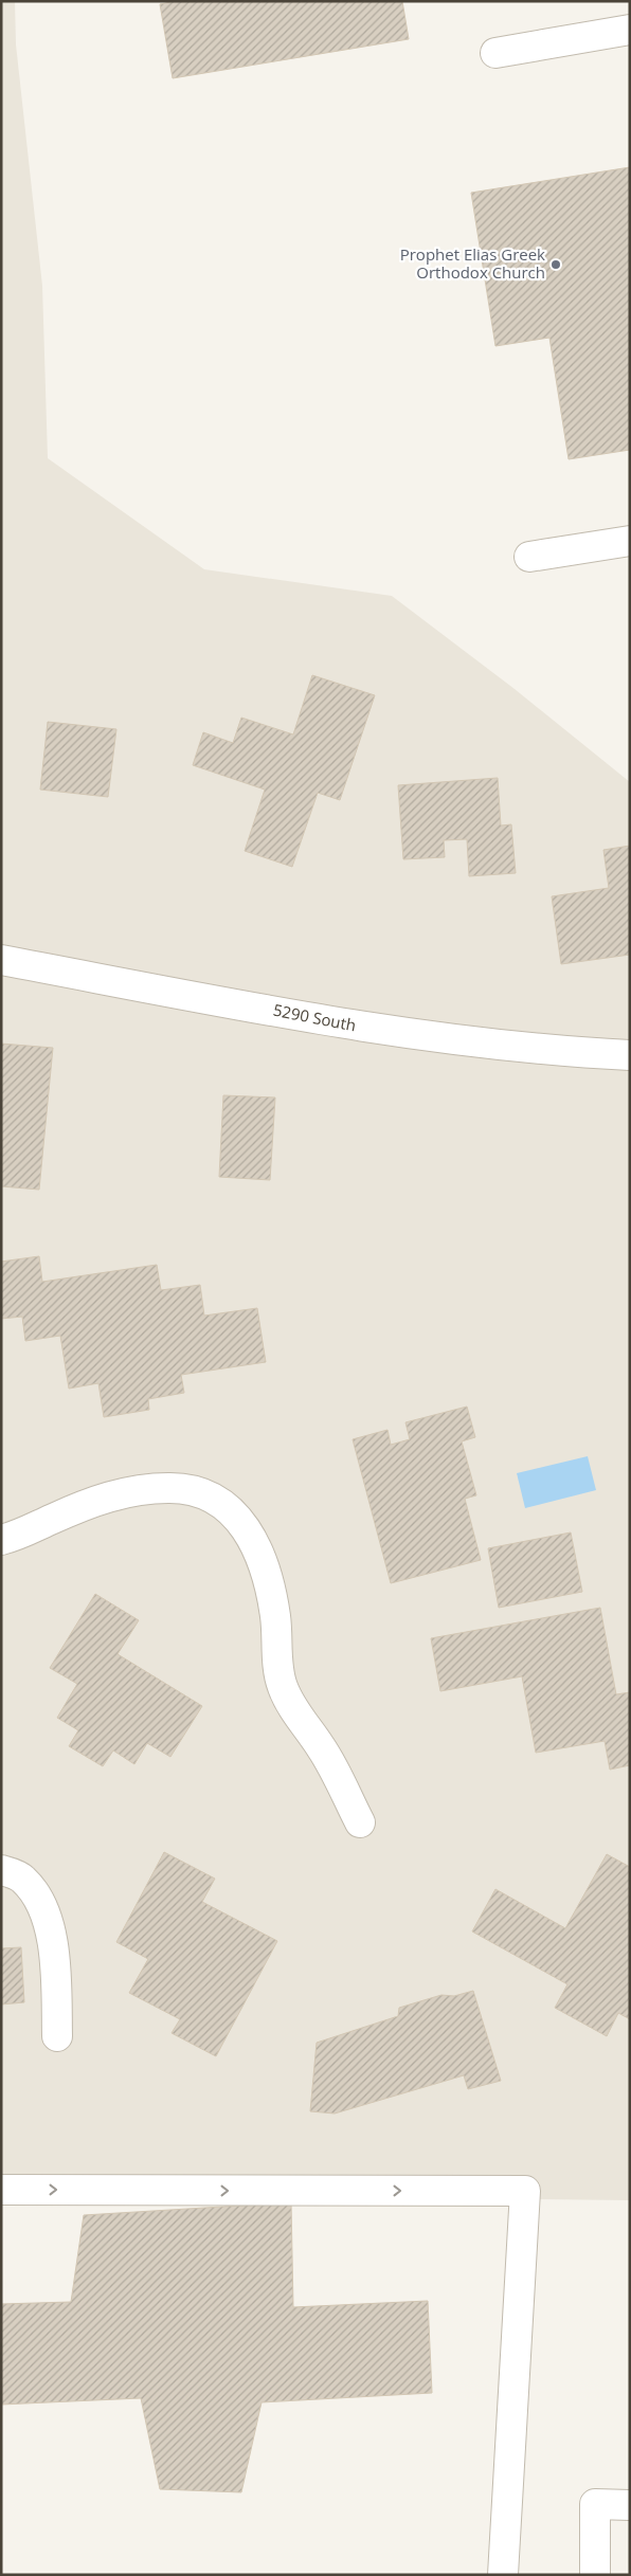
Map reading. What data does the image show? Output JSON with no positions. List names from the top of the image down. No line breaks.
{"streets":{"street":["5290 South"]},"places":["Prophet Elias Greek Orthodox Church"]}
